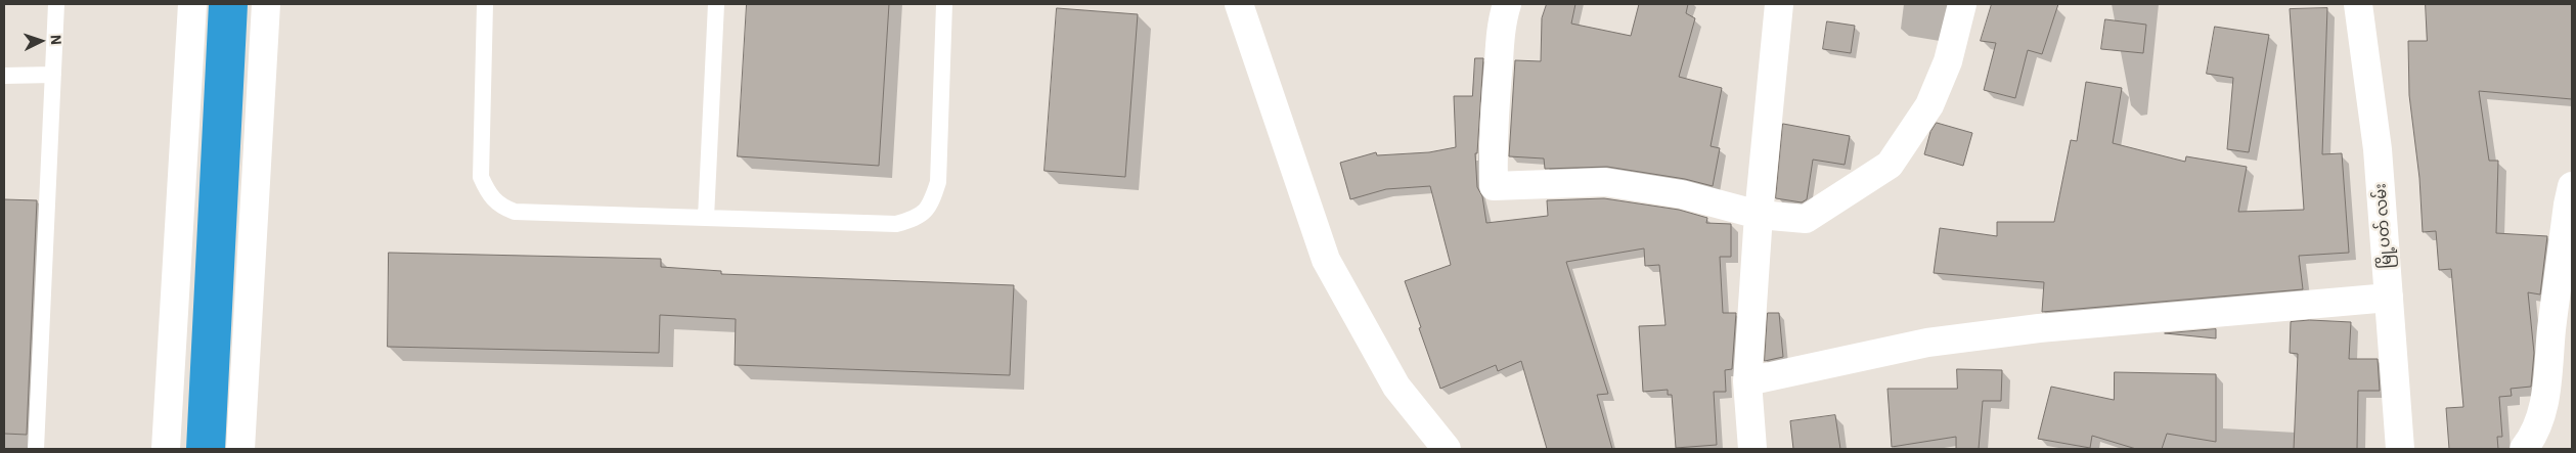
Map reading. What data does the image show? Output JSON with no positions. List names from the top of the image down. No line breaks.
{"streets":{"street":["မြို့ပတ် လမ်း"]},"north":"right"}
